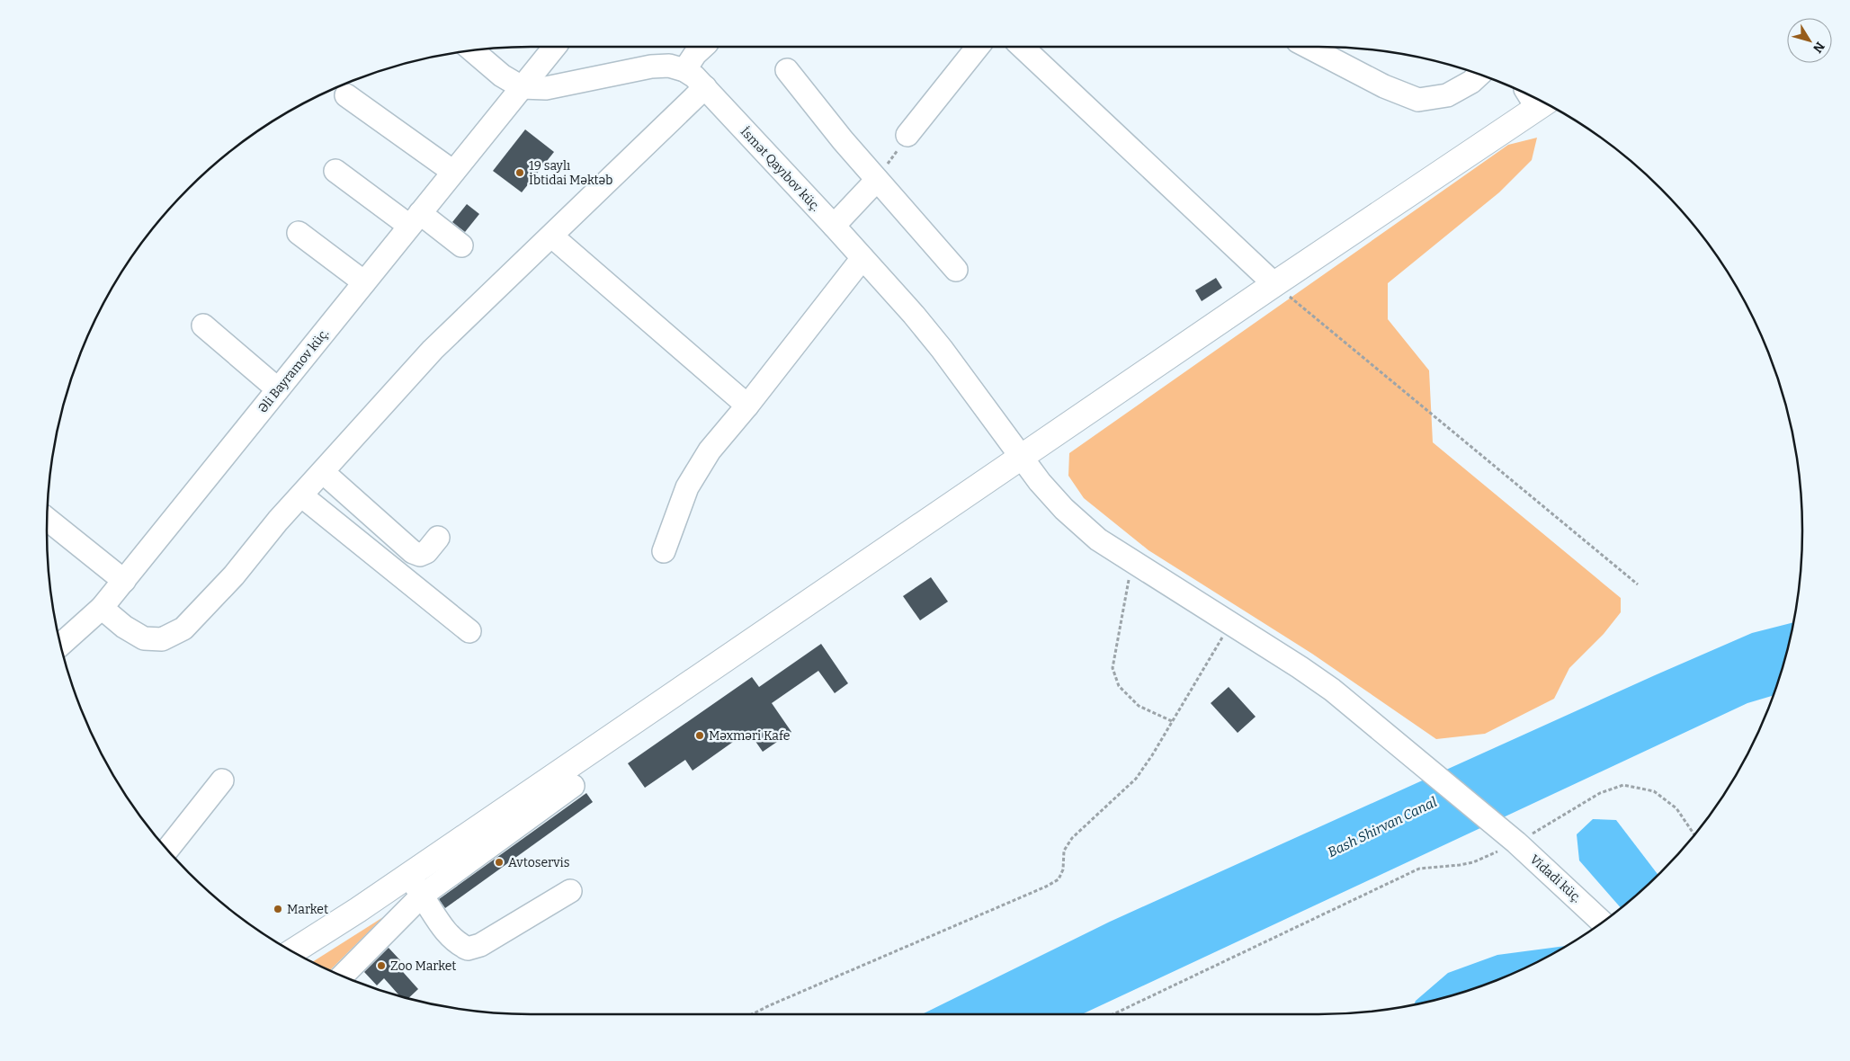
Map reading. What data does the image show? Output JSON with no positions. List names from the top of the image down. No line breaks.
{"streets":{"street":["İsmət Qayıbov küç.","Əli Bayramov küç.","Vidadi küç."]},"crossings":[["İsmət Qayıbov küç.","Əli Bayramov küç."],["İsmət Qayıbov küç.","Vidadi küç."]],"water":["Bash Shirvan Canal"],"places":["19 saylı İbtidai Məktəb","Məxməri Kafe","Avtoservis","Market","Zoo Market"],"north":"bottom right"}
